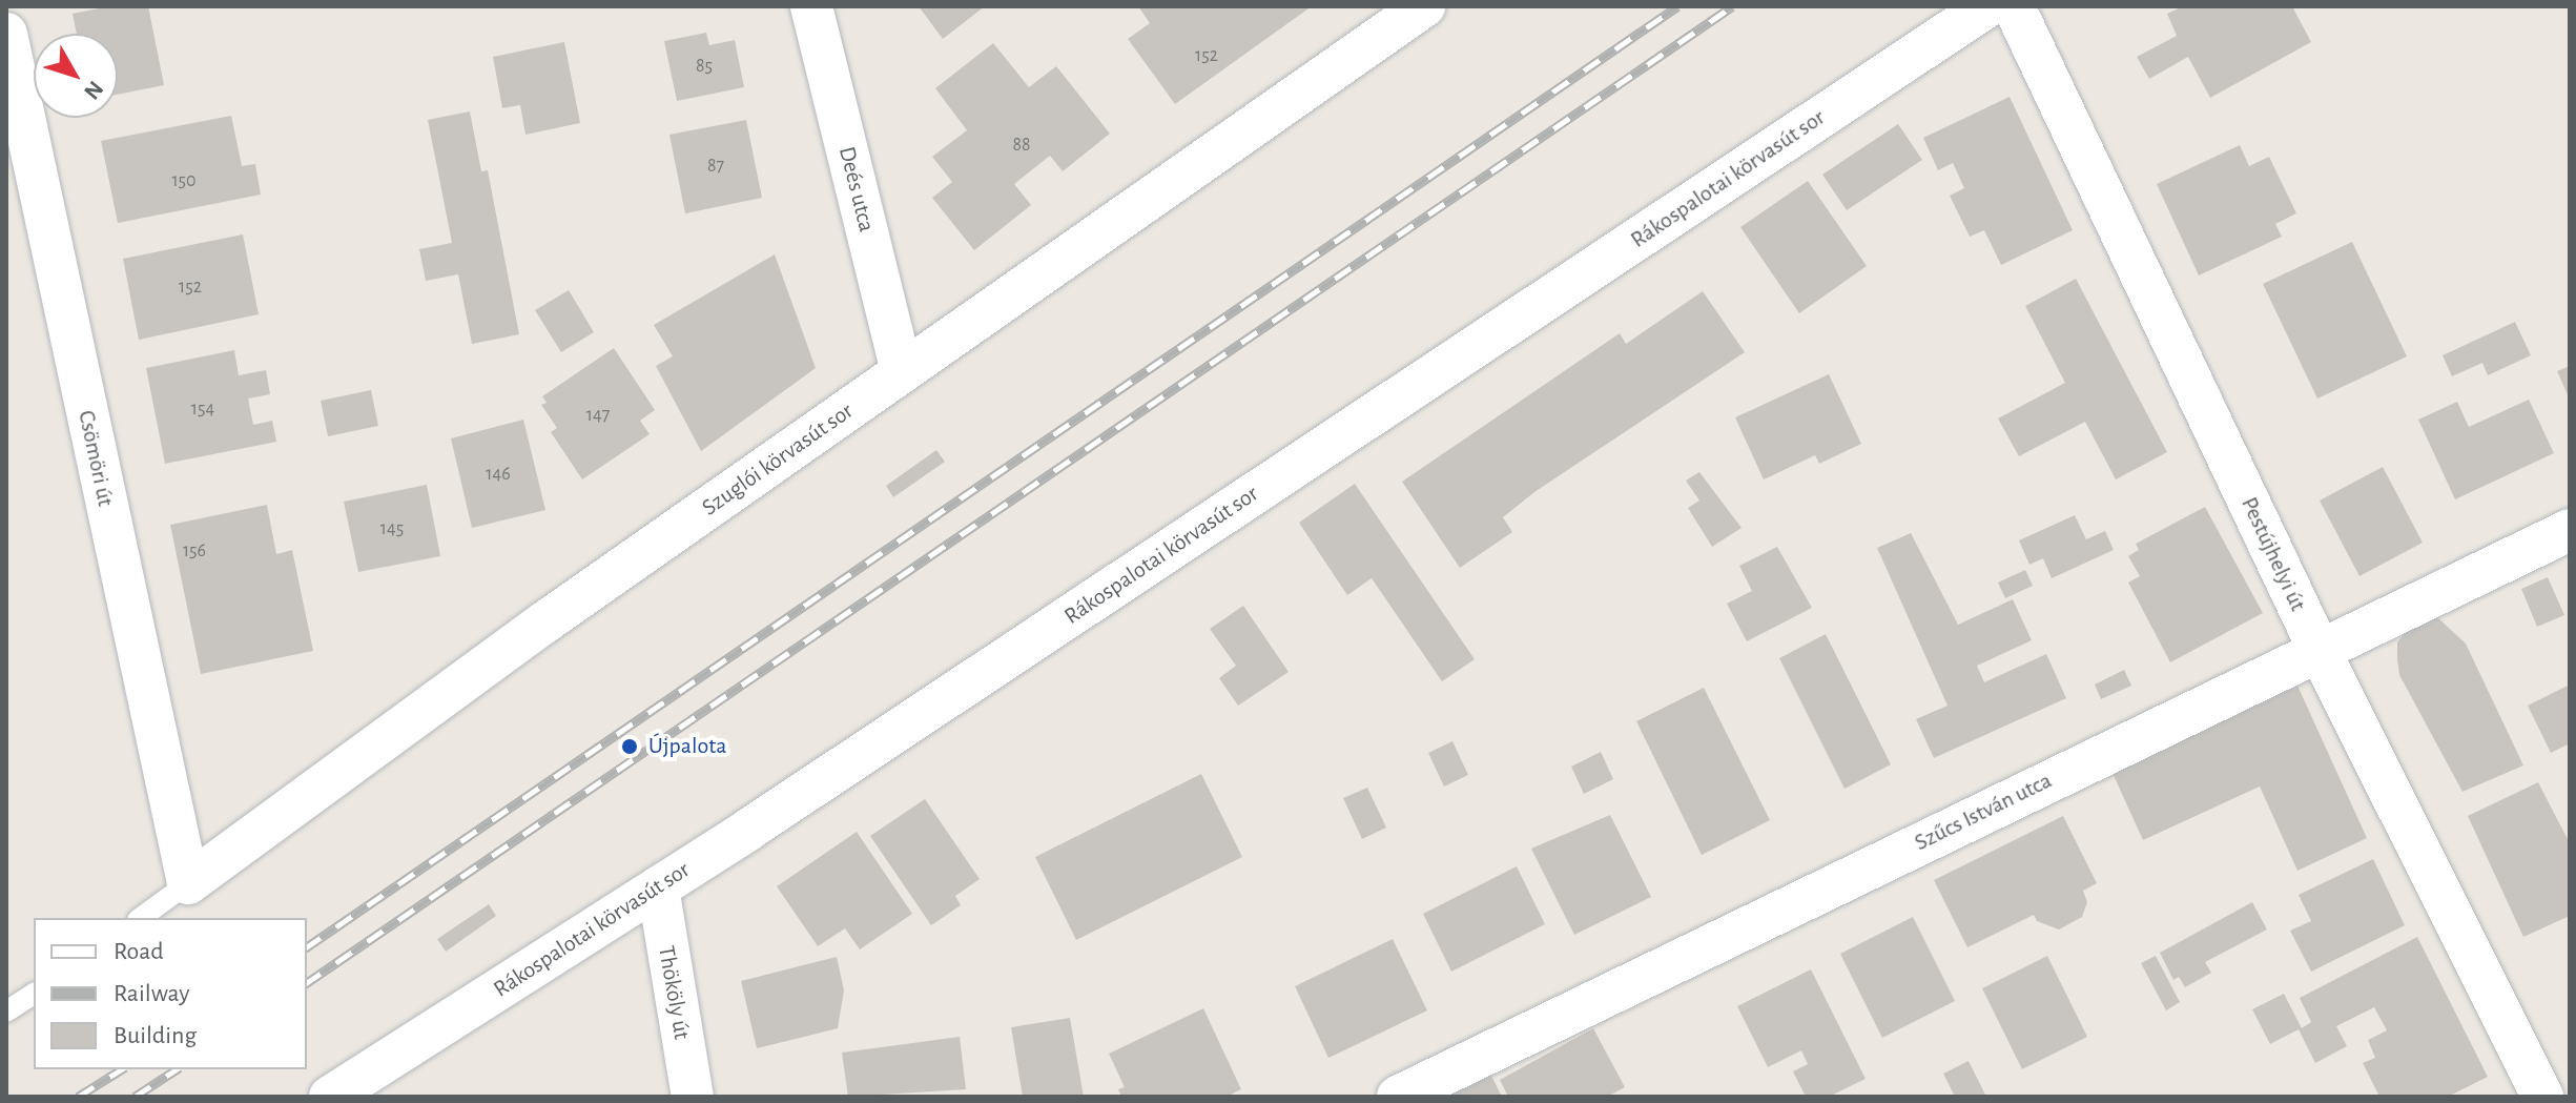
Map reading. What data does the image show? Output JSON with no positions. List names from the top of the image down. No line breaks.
{"streets":{"street":["Rákospalotai körvasút sor","Deés utca","Csömöri út","Szuglói körvasút sor","Pestújhelyi út","Szűcs István utca","Thököly út"]},"crossings":[["Rákospalotai körvasút sor","Thököly út"],["Deés utca","Szuglói körvasút sor"],["Csömöri út","Szuglói körvasút sor"],["Pestújhelyi út","Szűcs István utca"]],"places":["Újpalota"],"house_numbers":["152","85","88","87","150","152","154","147","146","145","156"],"legend":["Road","Railway","Building"],"north":"bottom right"}
